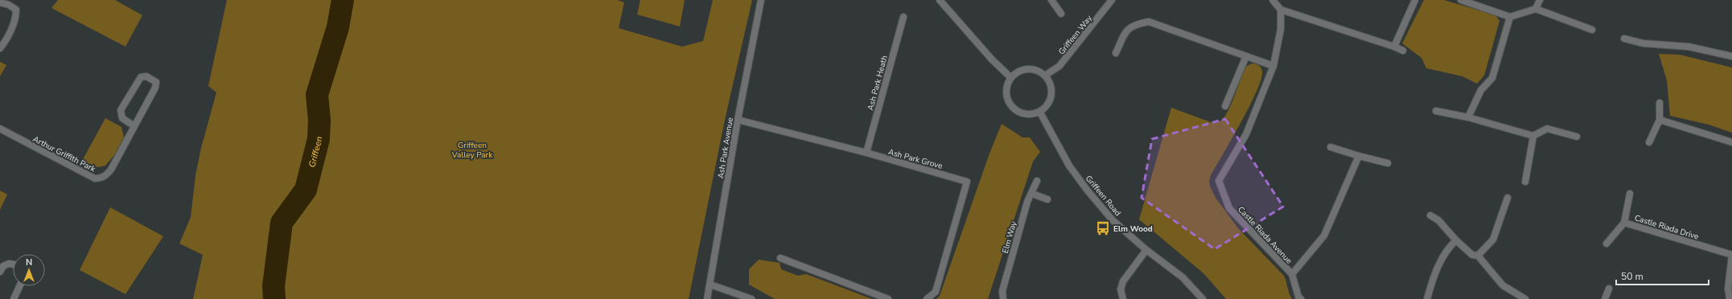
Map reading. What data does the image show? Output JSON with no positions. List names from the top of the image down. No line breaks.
{"streets":{"street":["Griffeen Way","Ash Park Heath","Ash Park Avenue","Arthur Griffith Park","Ash Park Grove","Griffeen Road","Castle Riada Drive","Castle Riada Avenue","Elm Way"]},"crossings":[["Griffeen Way","Griffeen Road"],["Ash Park Heath","Ash Park Grove"],["Ash Park Avenue","Ash Park Grove"]],"water":["Griffeen"],"parks":["Griffeen Valley Park"],"places":{"bus stop":["Elm Wood"]},"scale_bar":"50 m","north":"top"}
